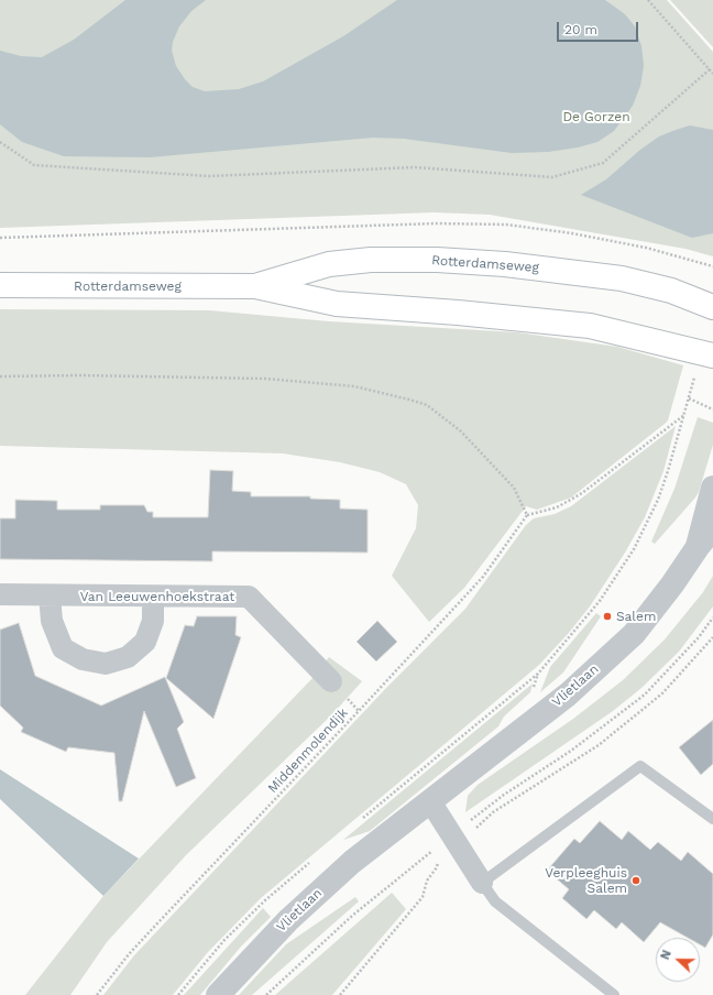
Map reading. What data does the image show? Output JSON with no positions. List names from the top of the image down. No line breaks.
{"streets":{"main road":["Rotterdamseweg"],"street":["Van Leeuwenhoekstraat","Vlietlaan"],"path":["Middenmolendijk"]},"parks":["De Gorzen"],"places":["Salem","Verpleeghuis Salem"],"scale_bar":"20 m","north":"left"}
